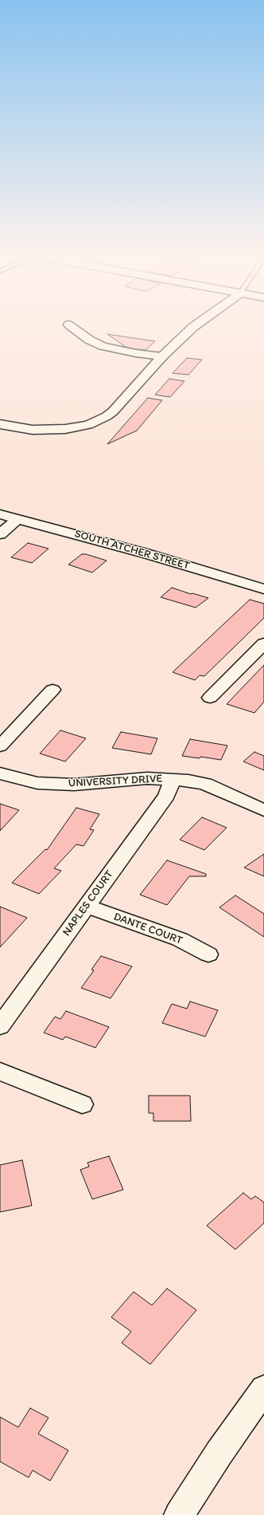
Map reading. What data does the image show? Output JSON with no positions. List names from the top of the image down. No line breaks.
{"streets":{"street":["SOUTH ATCHER STREET","UNIVERSITY DRIVE","NAPLES COURT","DANTE COURT"]},"crossings":[["UNIVERSITY DRIVE","NAPLES COURT"],["NAPLES COURT","DANTE COURT"]]}
